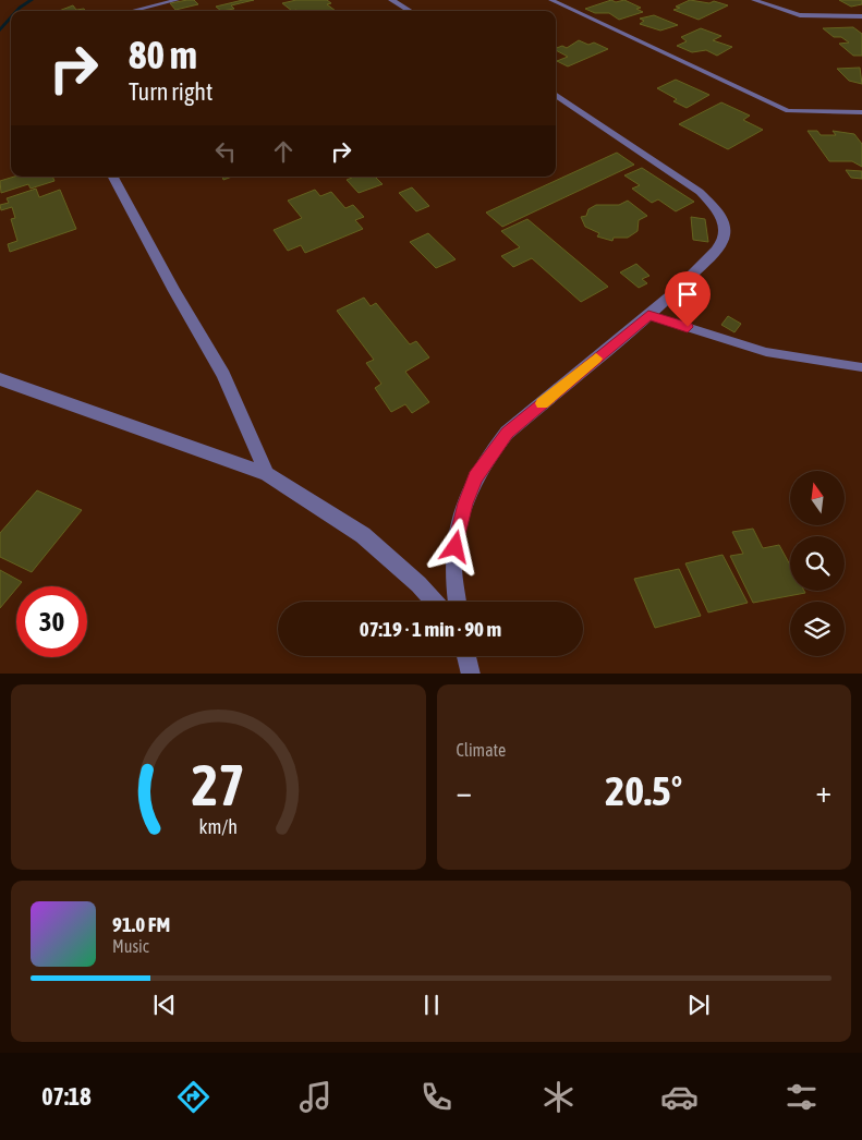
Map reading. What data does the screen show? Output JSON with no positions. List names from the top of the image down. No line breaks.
{"north":"top","page":{"turn":["80 m","Turn right"],"limit":"30","trip":"07:19 · 1 min · 90 m","tile":"Climate","heat":["−","20.5°","+"],"song":["91.0 FM","Music"],"tabs":"07:18","gauge":["27","km/h"]}}
